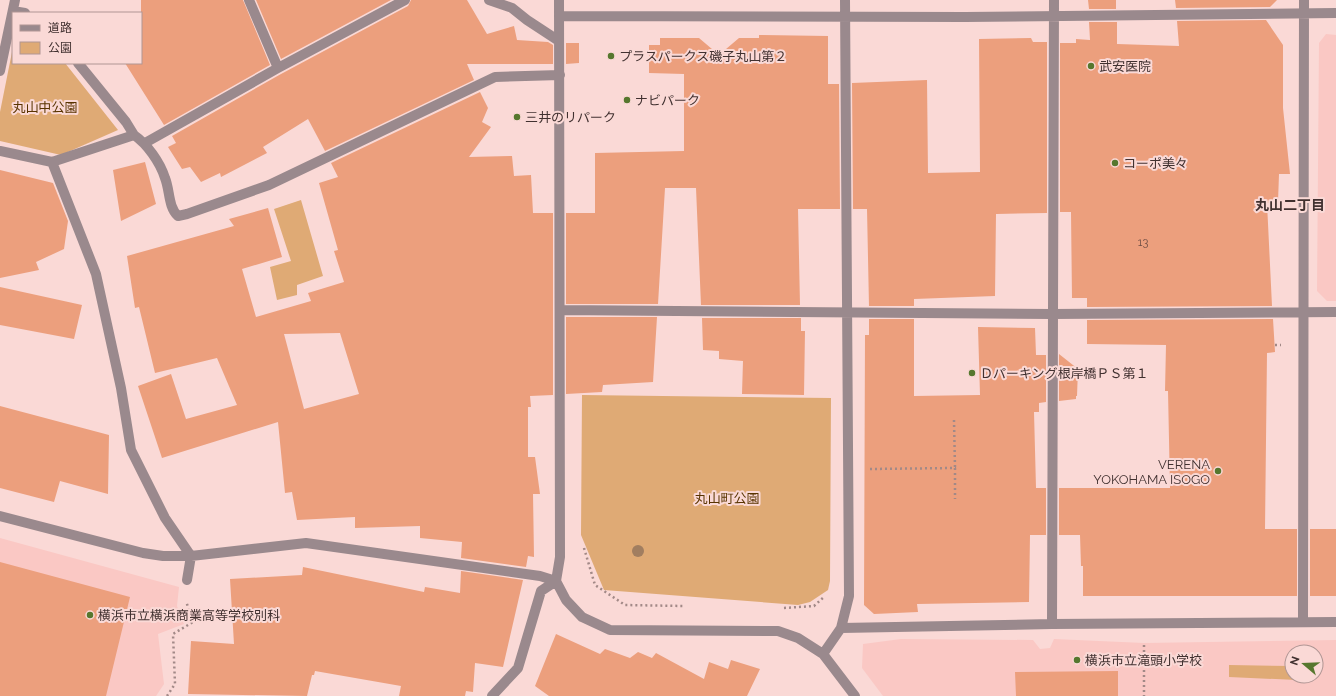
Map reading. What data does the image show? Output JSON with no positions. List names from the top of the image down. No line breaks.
{"districts":["丸山二丁目"],"parks":["丸山中公園","丸山町公園"],"places":["プラスパークス磯子丸山第２","武安医院","ナビパーク","三井のリパーク","コーポ美々","Ｄパーキング根岸橋ＰＳ第１","VERENA YOKOHAMA ISOGO","横浜市立横浜商業高等学校別科","横浜市立滝頭小学校"],"house_numbers":["13"],"legend":["道路","公園"],"north":"left"}
